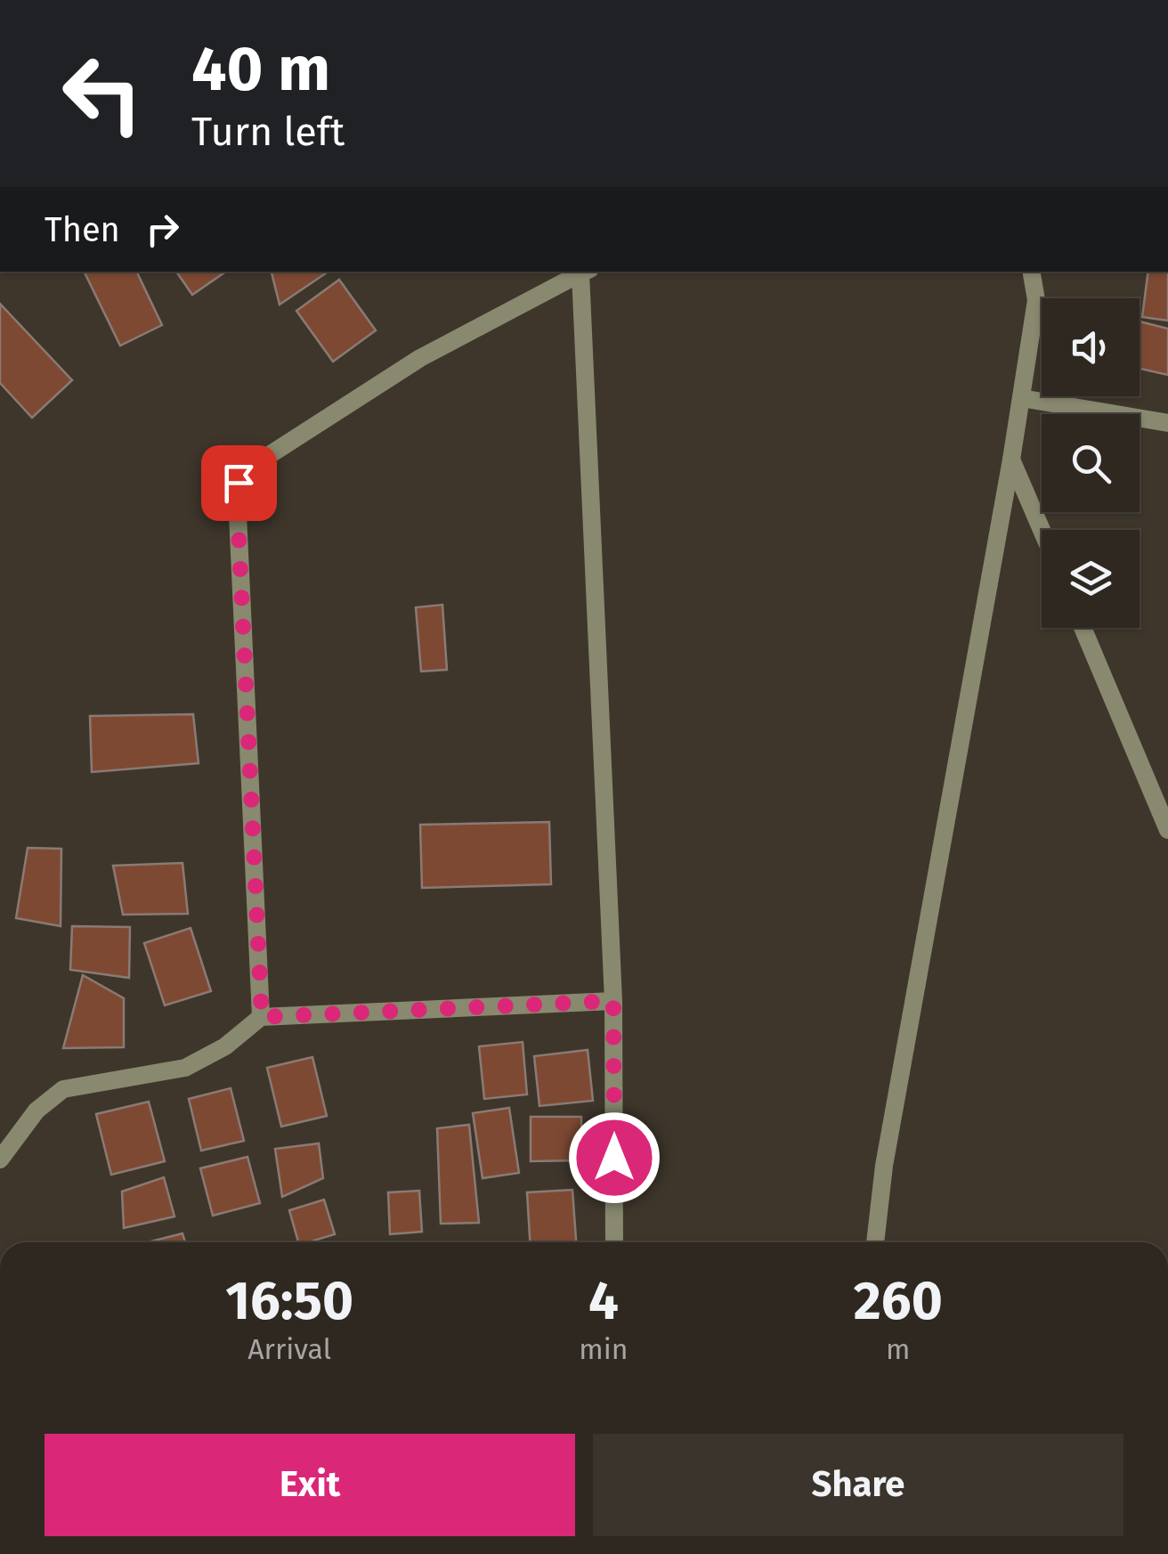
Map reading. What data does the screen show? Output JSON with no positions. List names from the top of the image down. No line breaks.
{"page":{"turn":["40 m","Turn left"],"then":"Then","eta":["16:50","Arrival","4","min","260","m"],"buttons":["Exit","Share"]}}
